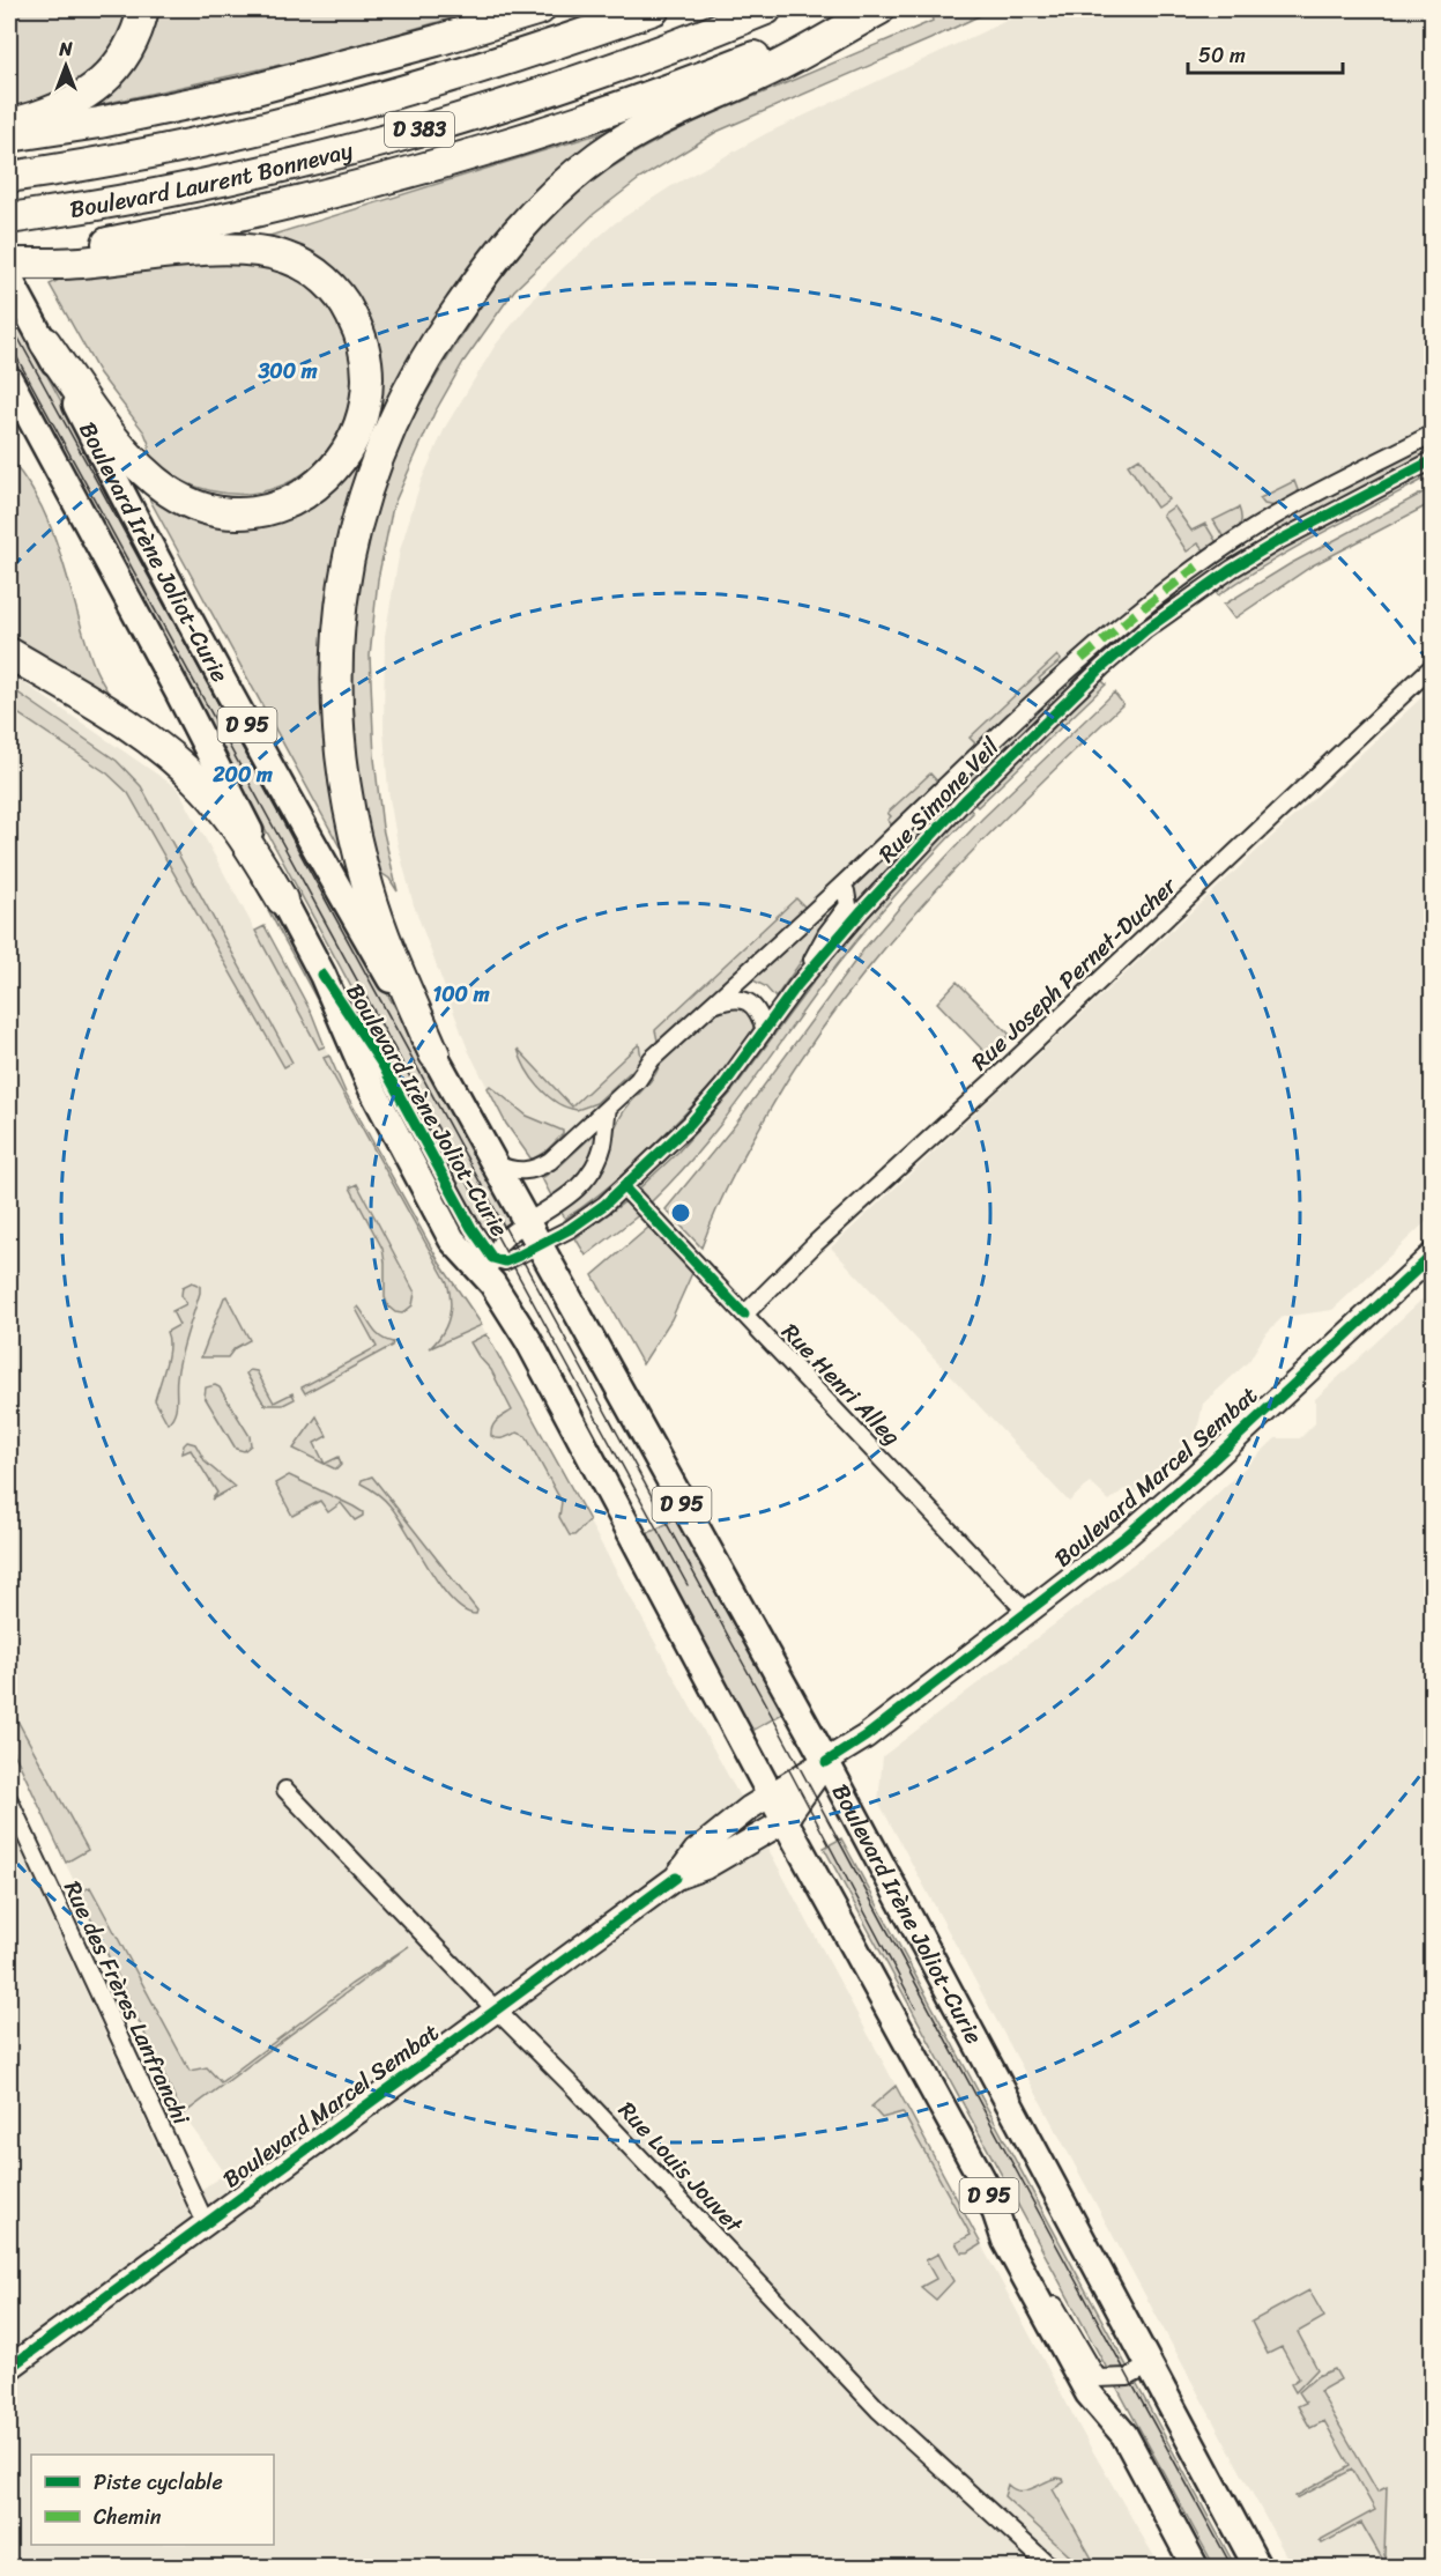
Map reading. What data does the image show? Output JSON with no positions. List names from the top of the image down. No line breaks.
{"streets":{"highway":["D 383","Boulevard Laurent Bonnevay"],"main road":["Boulevard Irène Joliot-Curie","D 95"],"street":["Rue Simone Veil","Rue Joseph Pernet-Ducher","Rue Henri Alleg","Boulevard Marcel Sembat","Rue des Frères Lanfranchi","Rue Louis Jouvet"]},"crossings":[["Boulevard Irène Joliot-Curie","Rue Simone Veil"],["Boulevard Irène Joliot-Curie","Boulevard Marcel Sembat"],["Rue Simone Veil","Rue Henri Alleg"],["Rue Joseph Pernet-Ducher","Rue Henri Alleg"],["Rue Henri Alleg","Boulevard Marcel Sembat"],["Boulevard Marcel Sembat","Rue des Frères Lanfranchi"],["Boulevard Marcel Sembat","Rue Louis Jouvet"]],"legend":["Piste cyclable","Chemin"],"scale_bar":"50 m","north":"top","rings":["300 m","200 m","100 m"]}
